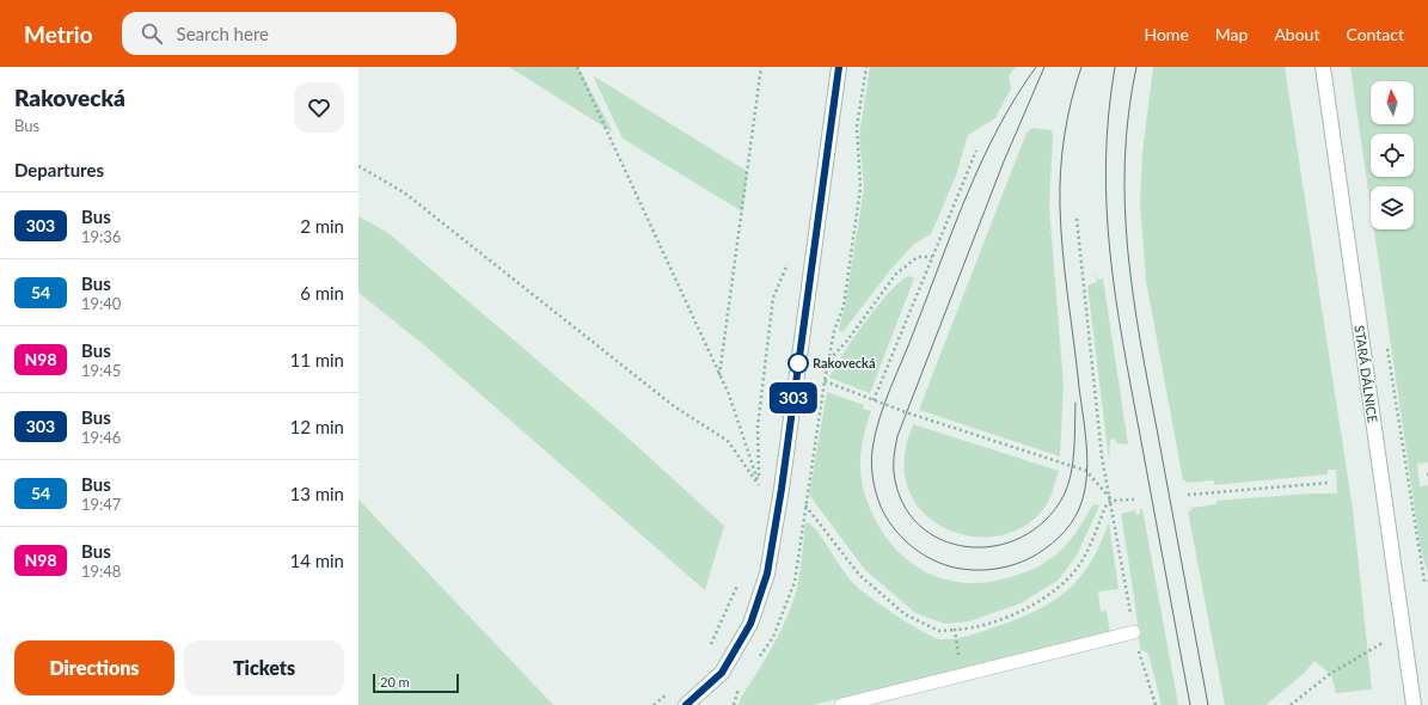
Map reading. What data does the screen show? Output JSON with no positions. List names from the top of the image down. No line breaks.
{"streets":{"main road":["STARÁ DÁLNICE"]},"places":["Rakovecká"],"lines":["bus line 303"],"scale_bar":"20 m","north":"top","page":{"header":"Metrio","search":"Search here","nav":["Home","Map","About","Contact"],"heading":[["Rakovecká","Bus"],"Departures"],"on_map":"303","list":[{"mark":"303","name":"Bus","note":"19:36","value":"2 min"},{"mark":"54","name":"Bus","note":"19:40","value":"6 min"},{"mark":"N98","name":"Bus","note":"19:45","value":"11 min"},{"mark":"303","name":"Bus","note":"19:46","value":"12 min"},{"mark":"54","name":"Bus","note":"19:47","value":"13 min"},{"mark":"N98","name":"Bus","note":"19:48","value":"14 min"}],"buttons":["Directions","Tickets"],"scale":"20 m"}}
